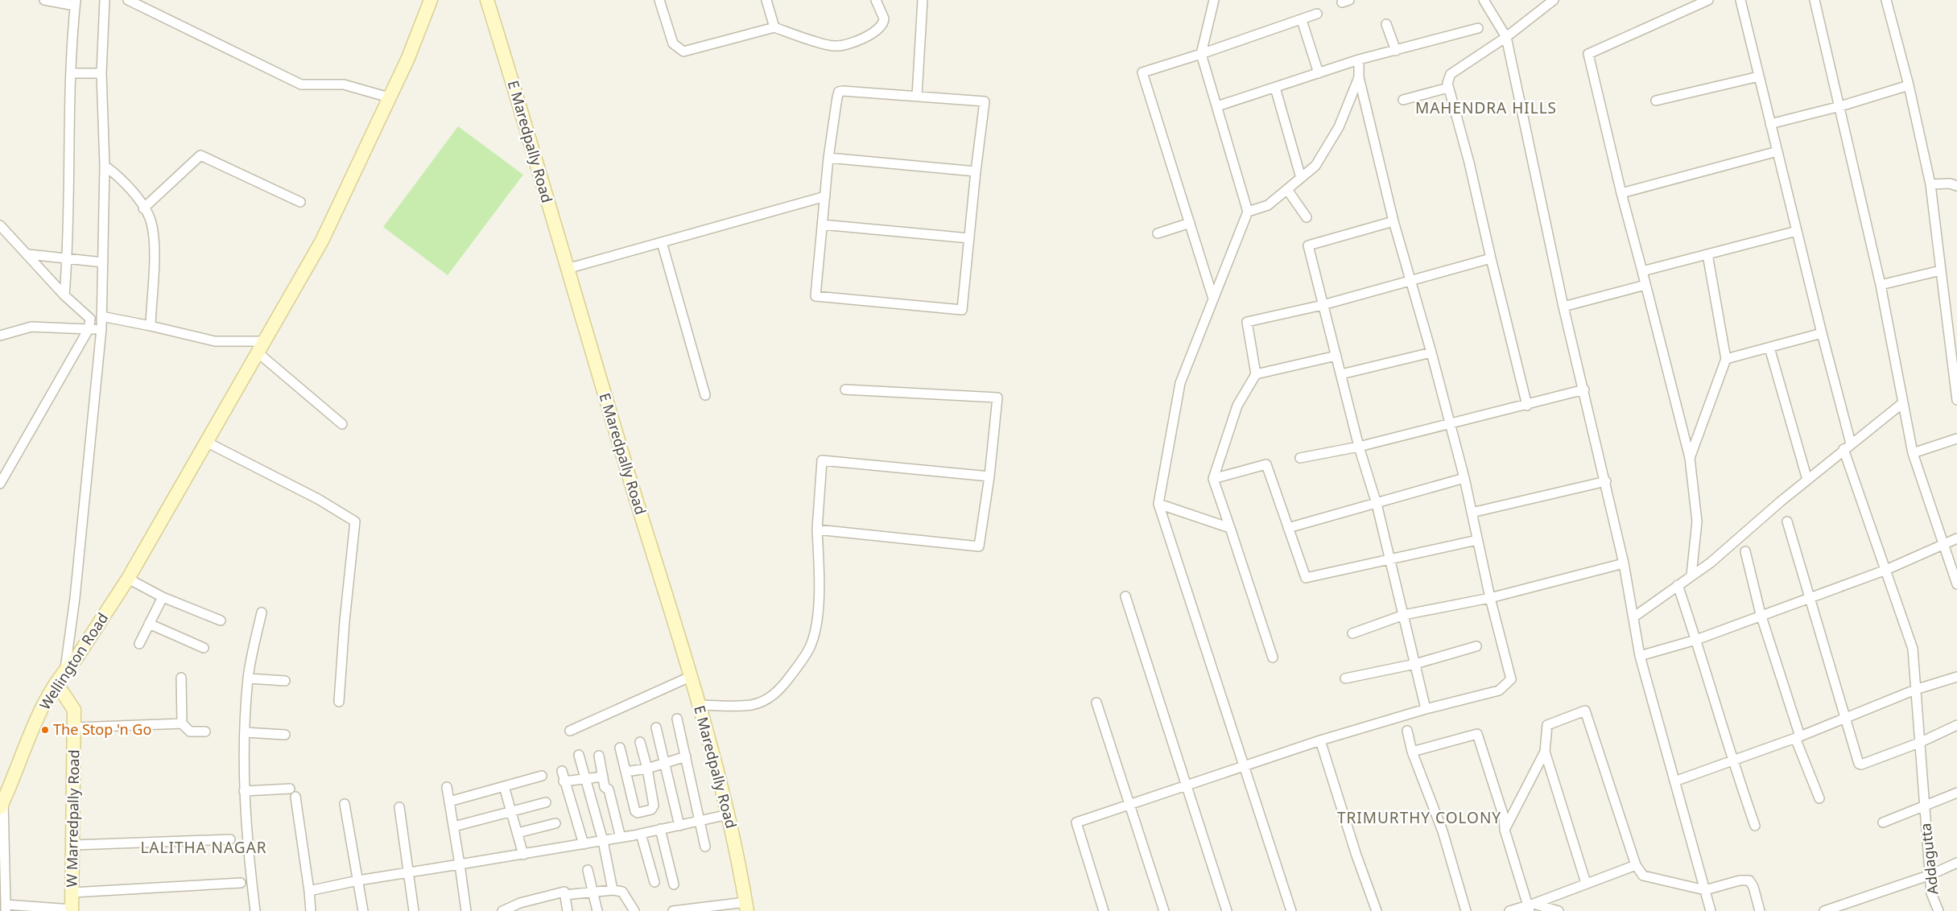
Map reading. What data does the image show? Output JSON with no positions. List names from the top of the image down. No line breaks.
{"streets":{"main road":["E Maredpally Road","Wellington Road","W Marredpally Road"],"street":["Addagutta"]},"crossings":[["Wellington Road","W Marredpally Road"]],"districts":["MAHENDRA HILLS","TRIMURTHY COLONY","LALITHA NAGAR"],"places":["The Stop 'n Go"]}
